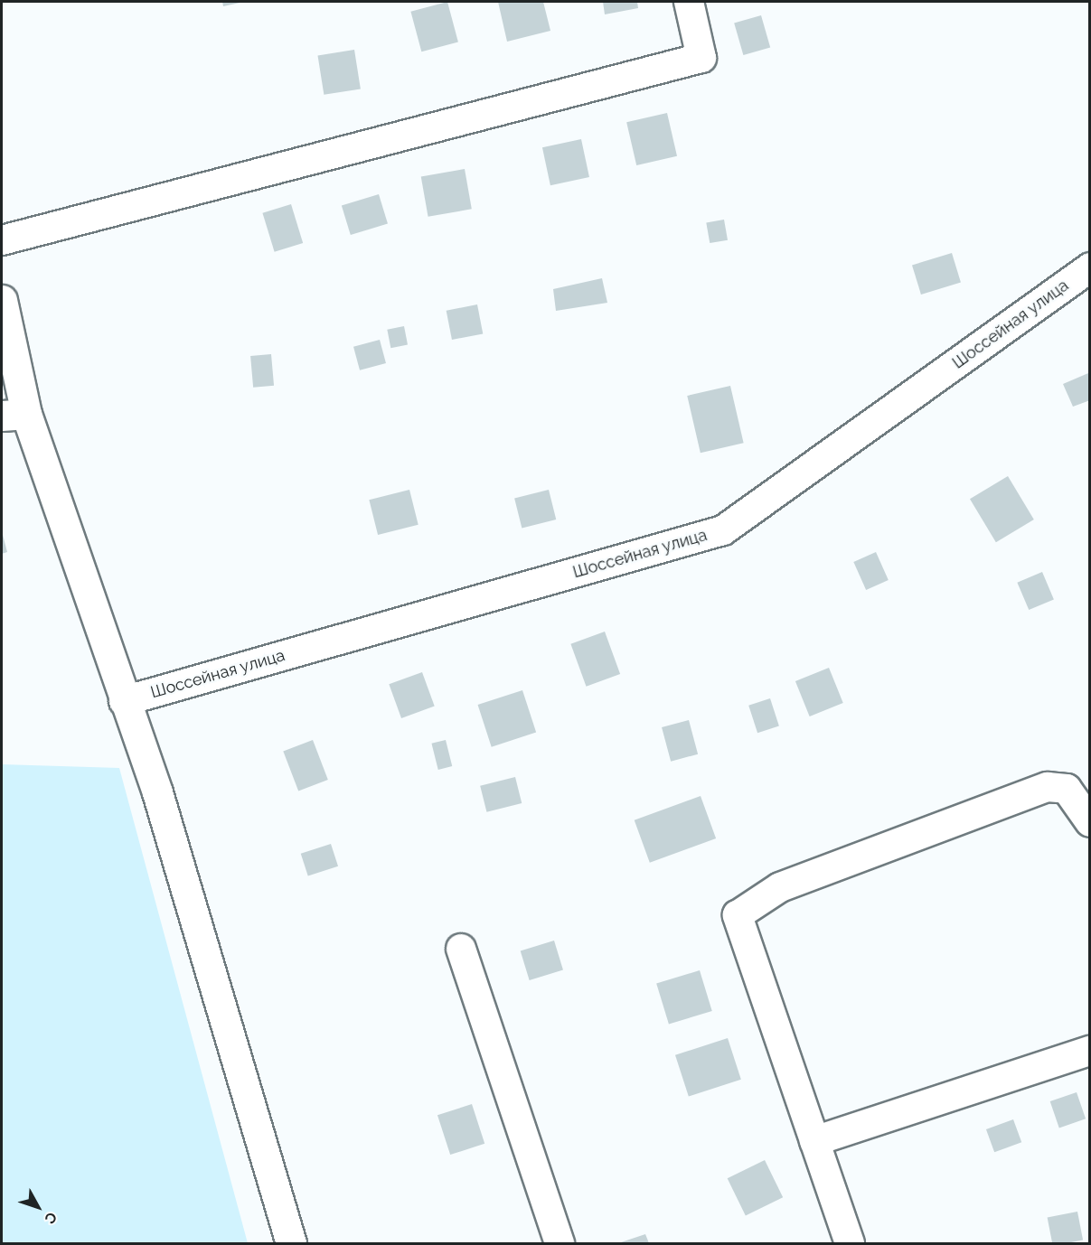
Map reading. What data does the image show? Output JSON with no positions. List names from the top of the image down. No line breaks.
{"streets":{"street":["Шоссейная улица"]},"north":"bottom right"}
